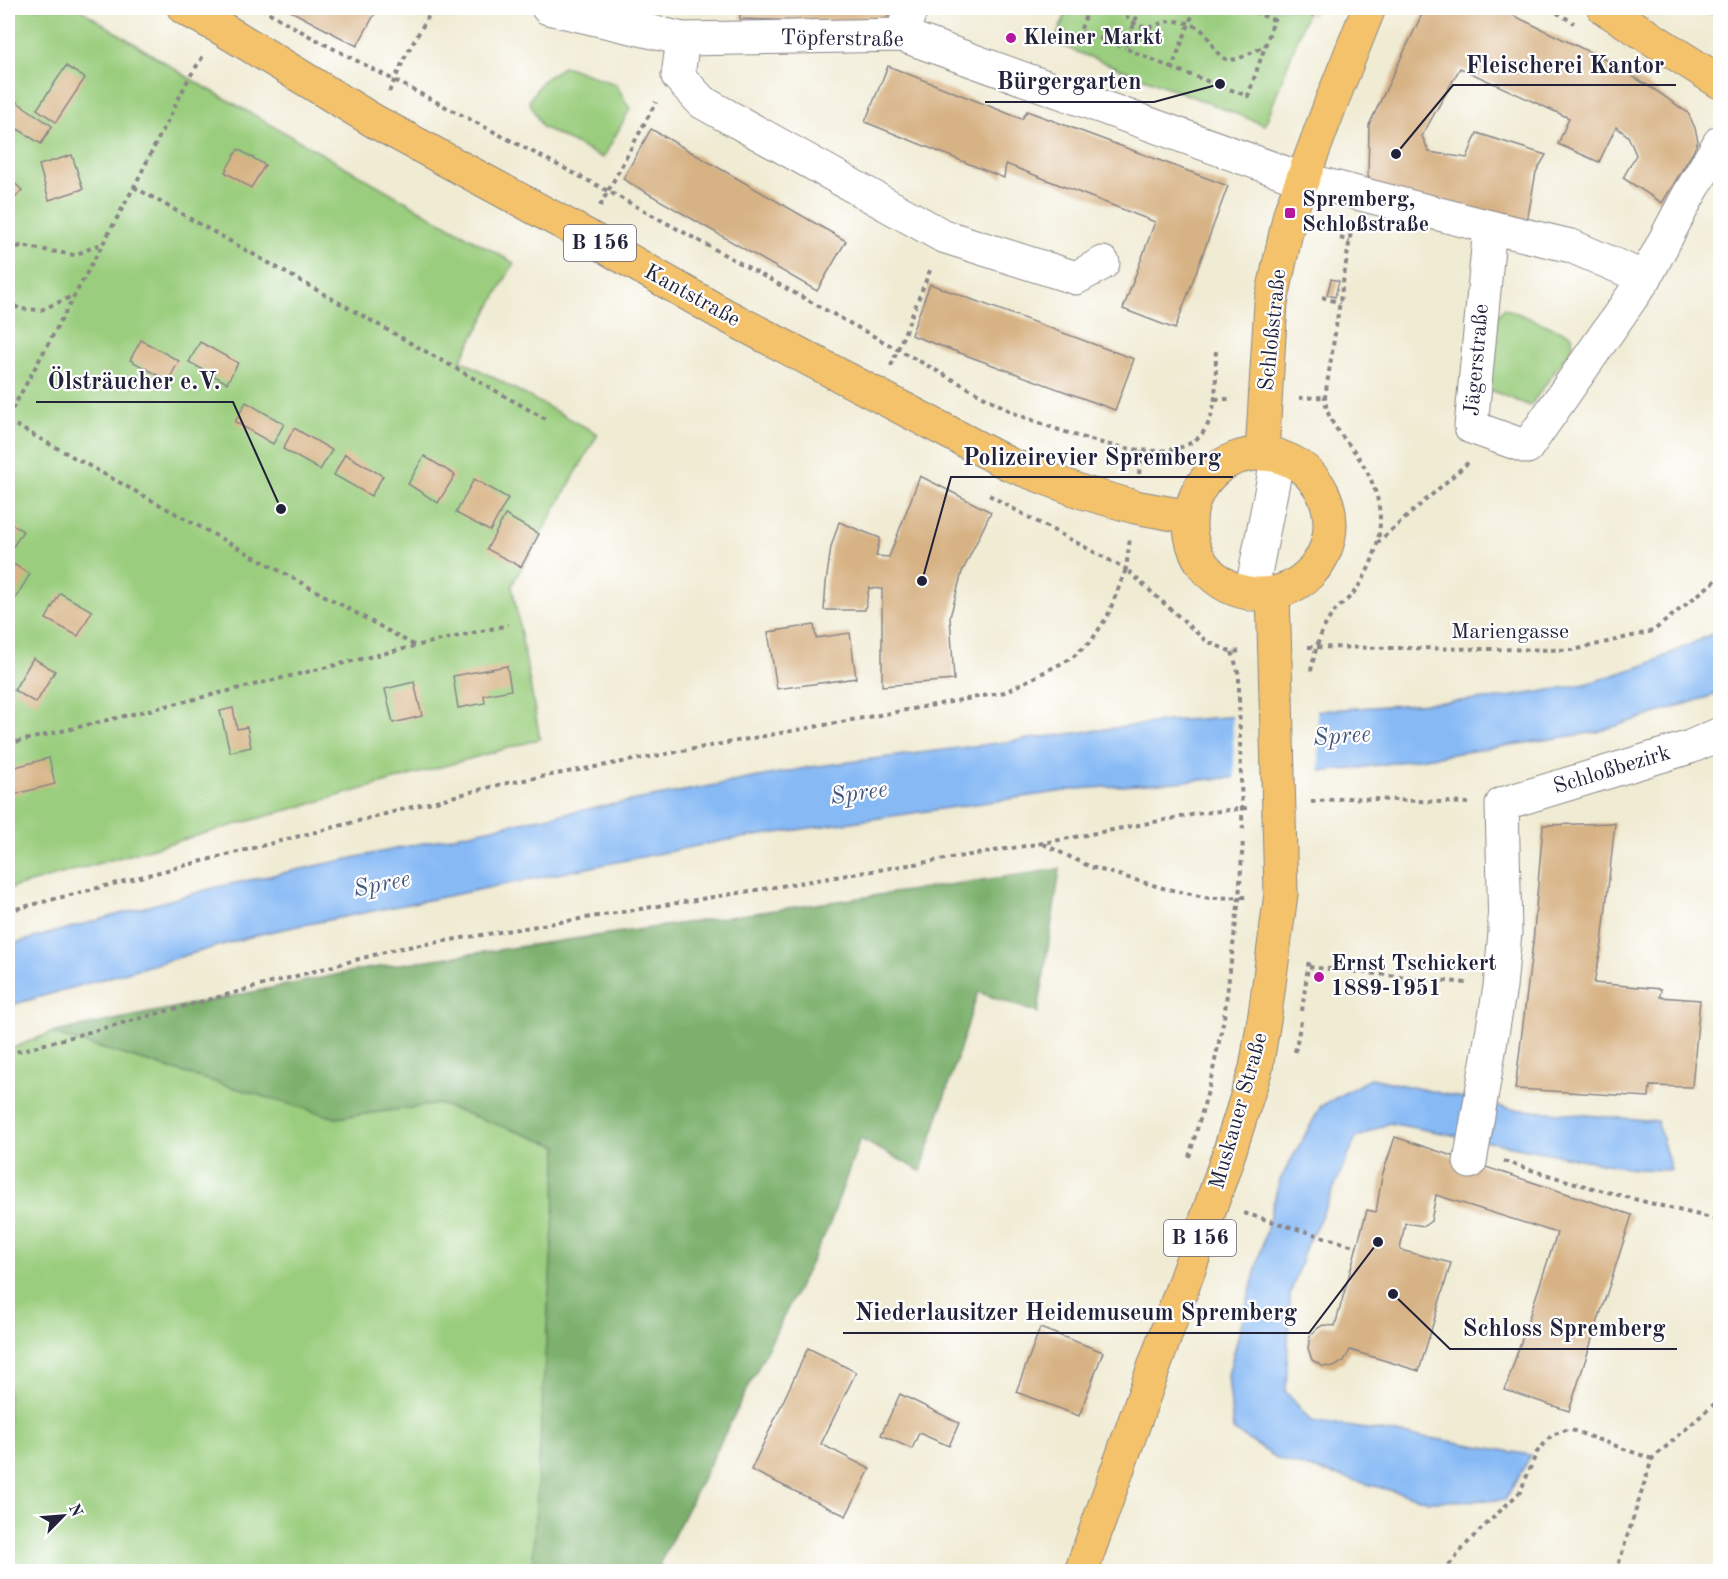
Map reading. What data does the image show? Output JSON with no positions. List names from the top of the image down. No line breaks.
{"streets":{"main road":["B 156","Kantstraße","Schloßstraße","Muskauer Straße"],"street":["Töpferstraße","Jägerstraße","Schloßbezirk"],"path":["Mariengasse"]},"crossings":[["Töpferstraße","Schloßstraße"],["Töpferstraße","Jägerstraße"]],"water":["Spree"],"places":{"other":["Kleiner Markt","Bürgergarten","Fleischerei Kantor","Ölsträucher e.V.","Polizeirevier Spremberg","Ernst Tschickert 1889-1951","Niederlausitzer Heidemuseum Spremberg","Schloss Spremberg"],"transit":["Spremberg, Schloßstraße"]},"north":"top right"}
